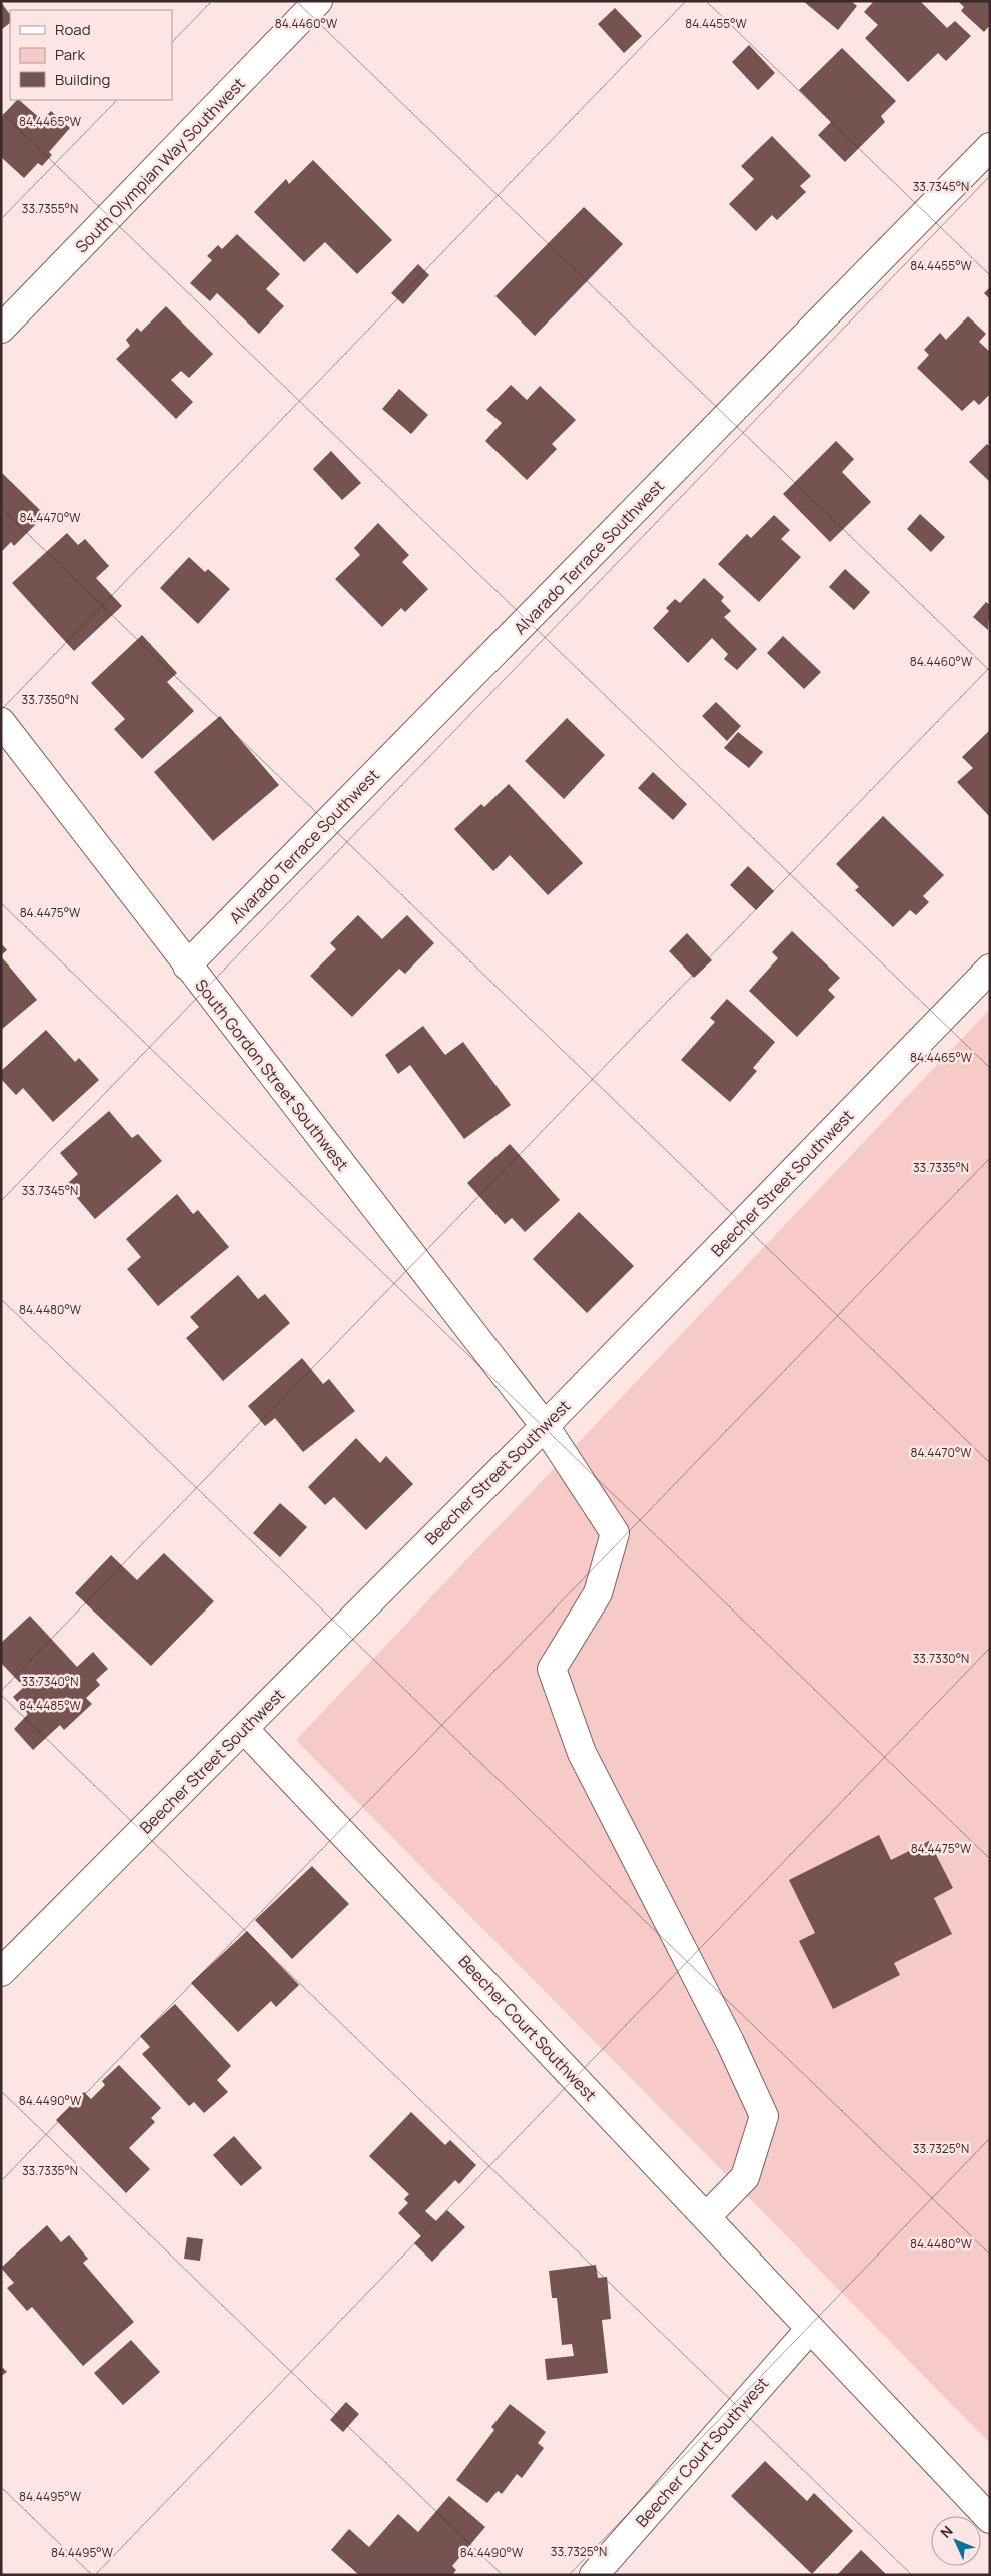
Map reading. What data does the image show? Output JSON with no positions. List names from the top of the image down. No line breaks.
{"streets":{"street":["South Olympian Way Southwest","Alvarado Terrace Southwest","South Gordon Street Southwest","Beecher Street Southwest","Beecher Court Southwest"]},"crossings":[["Alvarado Terrace Southwest","South Gordon Street Southwest"],["South Gordon Street Southwest","Beecher Street Southwest"],["South Gordon Street Southwest","Beecher Court Southwest"],["Beecher Street Southwest","Beecher Court Southwest"]],"legend":["Road","Park","Building"],"north":"top left","coordinates":["84.4460°W","84.4455°W","84.4465°W","33.7345°N","33.7355°N","84.4470°W","33.7350°N","84.4475°W","33.7335°N","84.4480°W","33.7330°N","33.7340°N","84.4485°W","84.4490°W","33.7325°N","84.4495°W"]}
